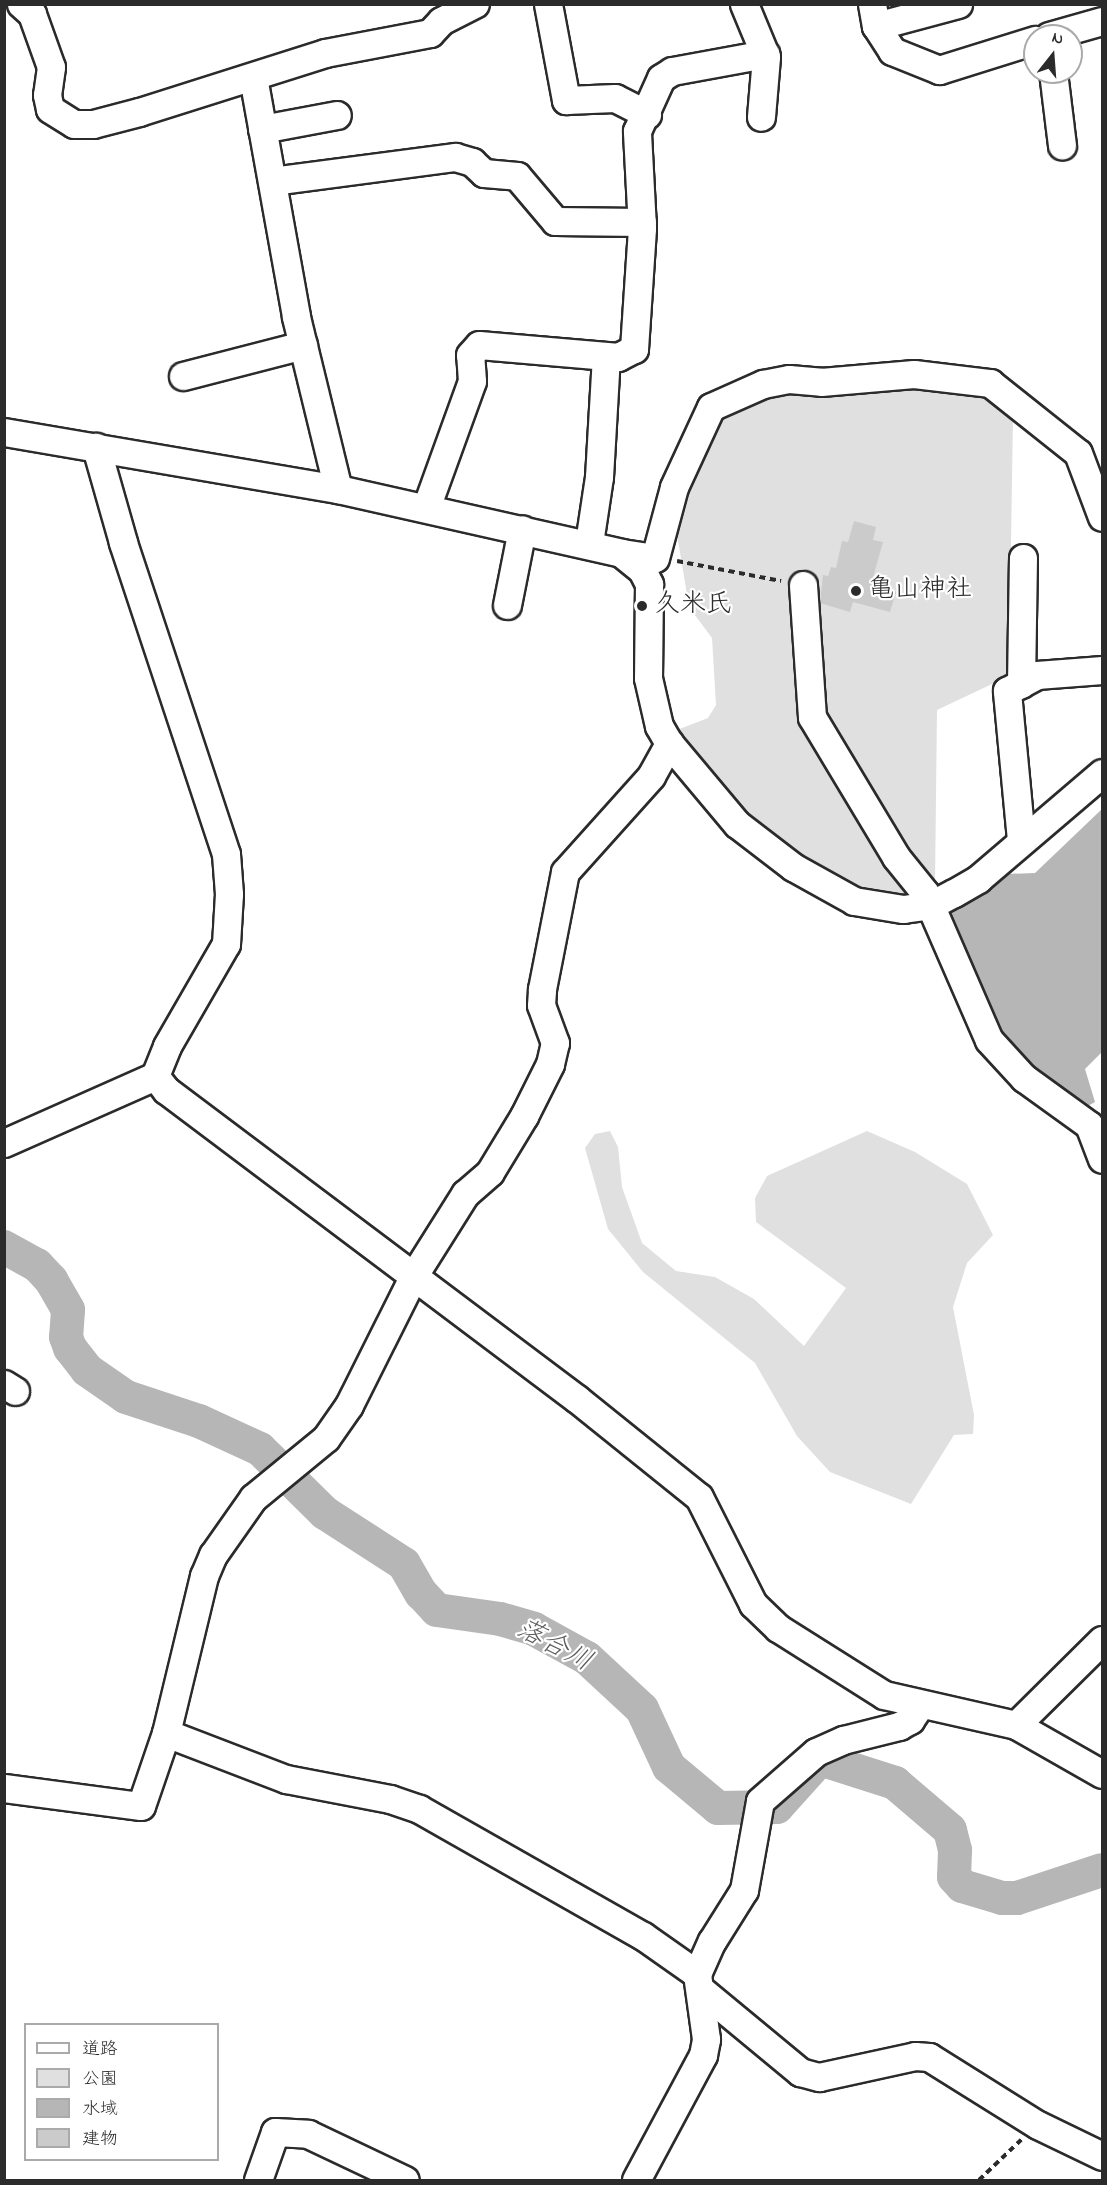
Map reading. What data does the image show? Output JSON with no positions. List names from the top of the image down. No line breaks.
{"water":["落合川"],"places":["亀山神社","久米氏"],"legend":["道路","公園","水域","建物"],"north":"top"}
